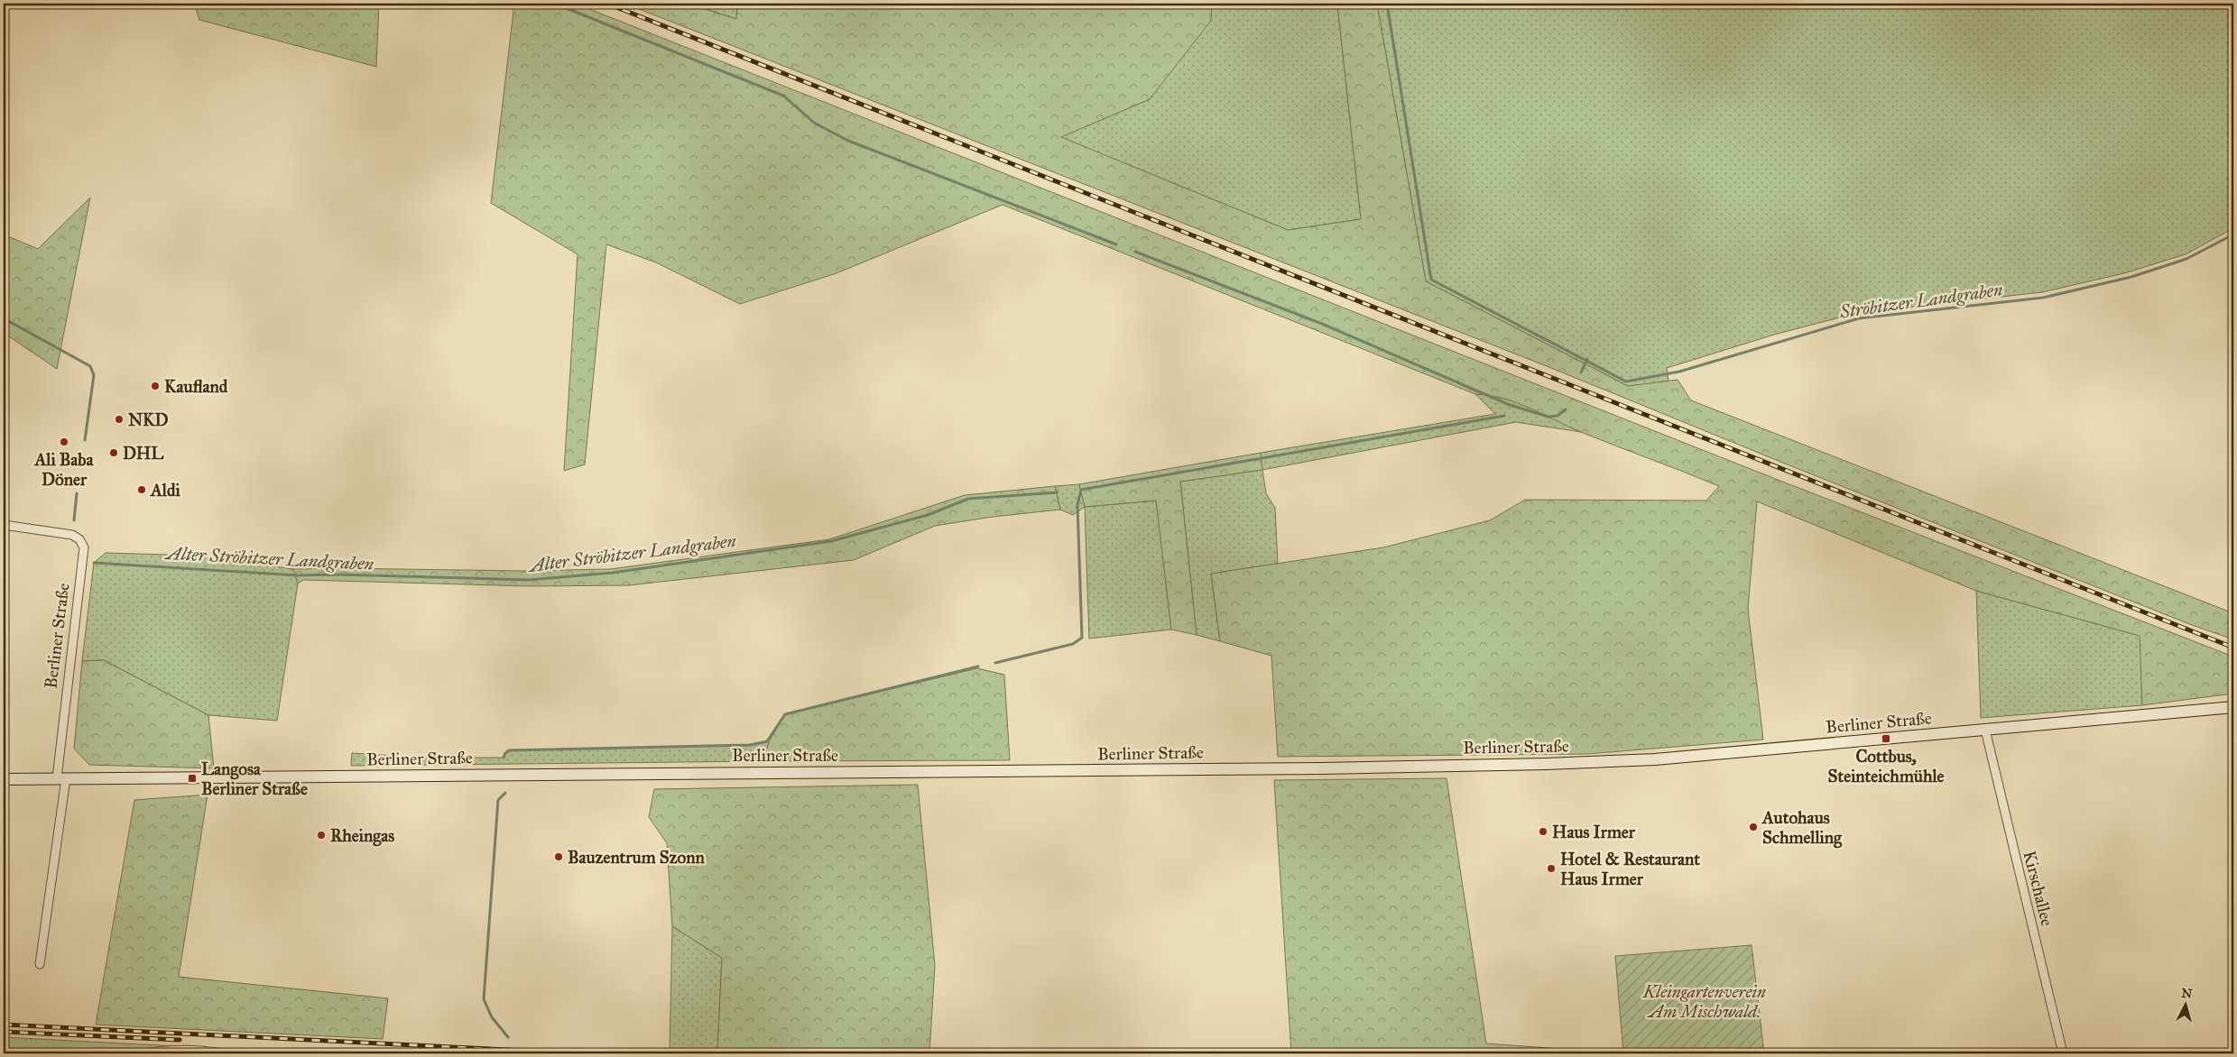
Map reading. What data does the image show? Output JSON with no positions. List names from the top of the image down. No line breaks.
{"streets":{"main road":["Berliner Straße"],"street":["Kirschallee"]},"crossings":[["Berliner Straße","Kirschallee"]],"water":["Ströbitzer Landgraben","Alter Ströbitzer Landgraben"],"parks":["Kleingartenverein Am Mischwald."],"places":{"other":["Kaufland","NKD","Ali Baba Döner","DHL","Aldi","Autohaus Schmelling","Haus Irmer","Rheingas","Bauzentrum Szonn","Hotel & Restaurant Haus Irmer"],"transit":["Cottbus, Steinteichmühle","Langosa Berliner Straße"]},"north":"top"}
